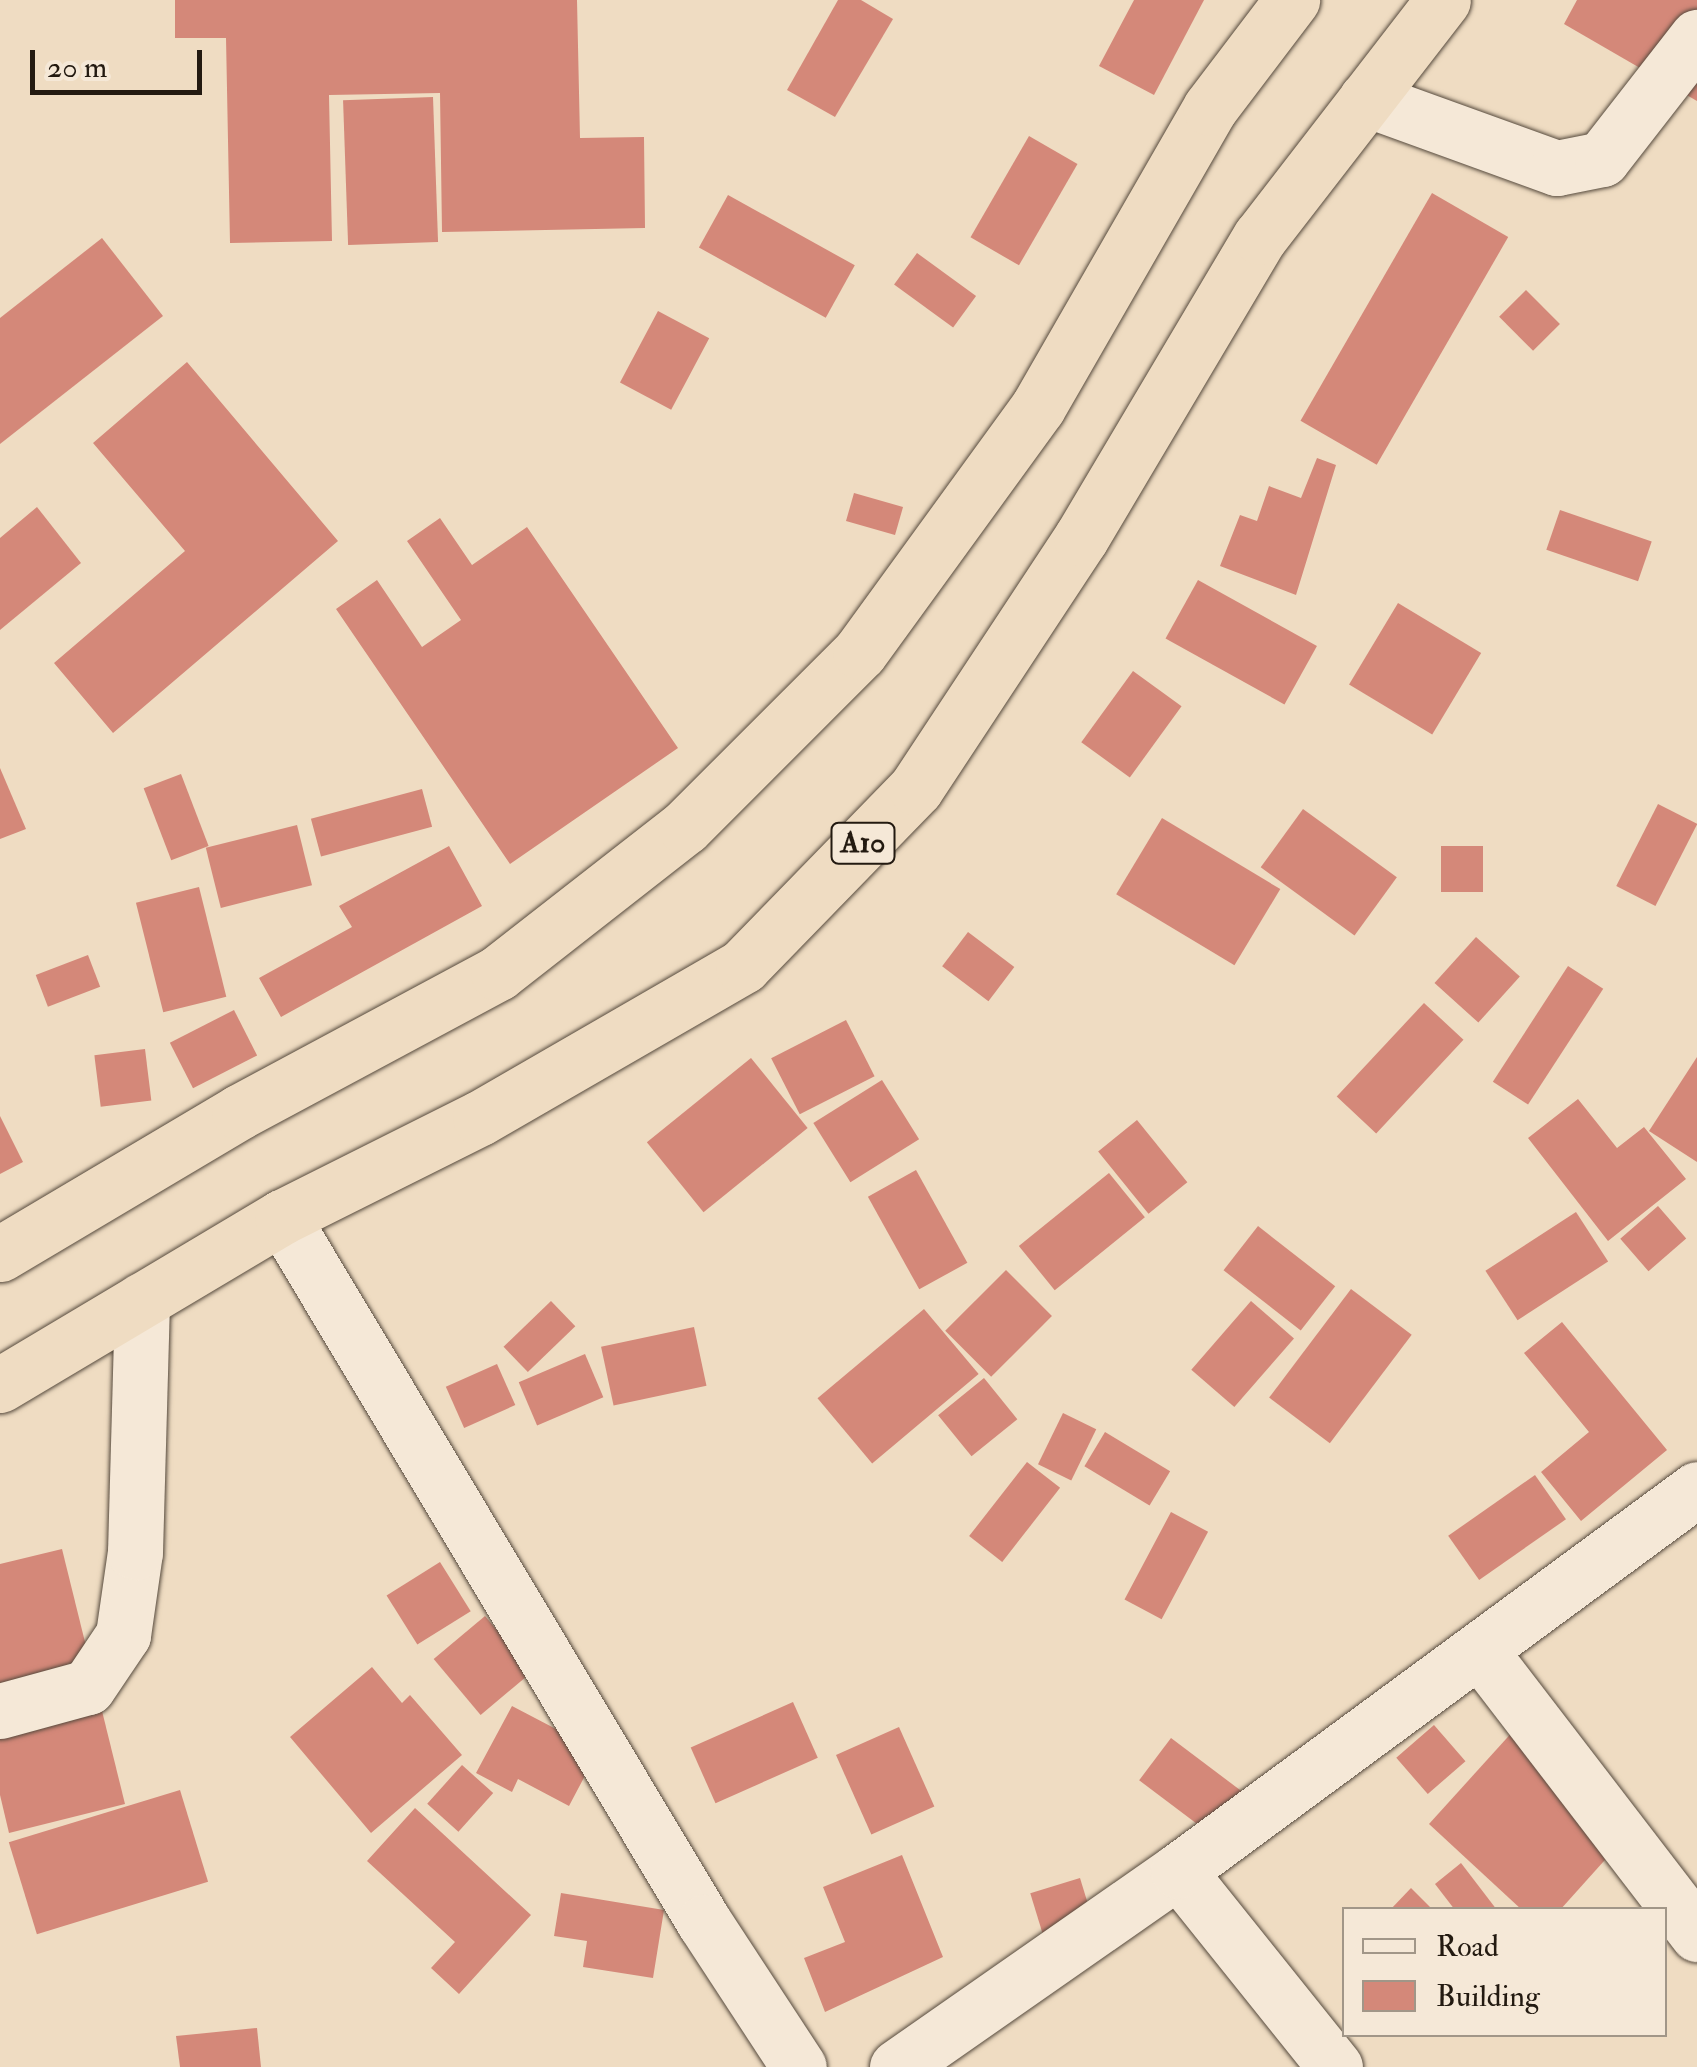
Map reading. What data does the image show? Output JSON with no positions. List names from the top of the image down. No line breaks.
{"streets":{"highway":["A10"]},"legend":["Road","Building"],"scale_bar":"20 m"}
